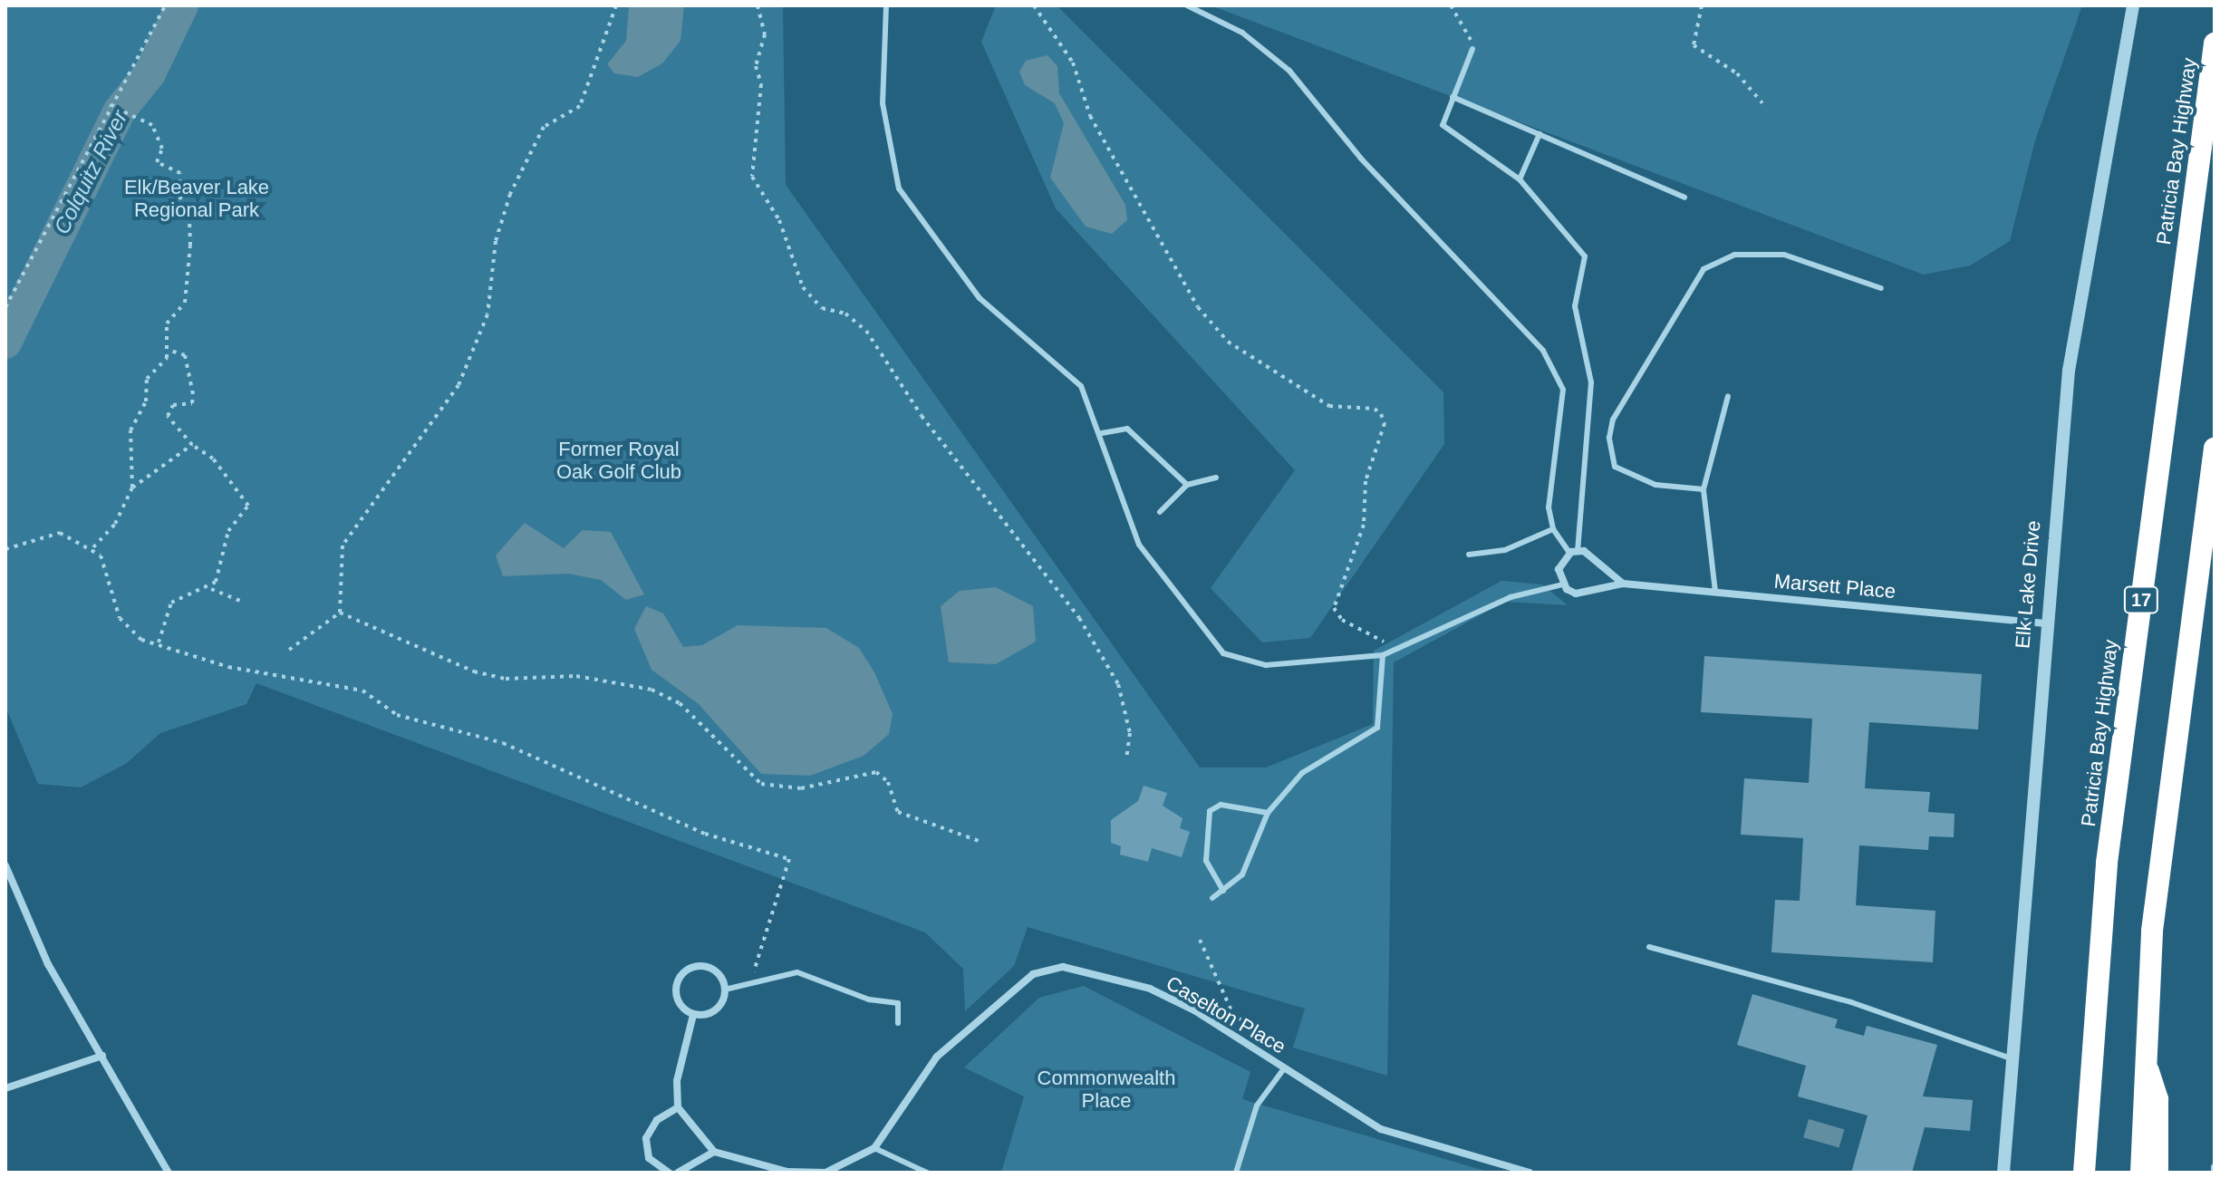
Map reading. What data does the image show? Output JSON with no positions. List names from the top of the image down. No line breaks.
{"streets":{"highway":["Patricia Bay Highway","17"],"street":["Elk Lake Drive","Marsett Place","Caselton Place"]},"crossings":[["Elk Lake Drive","Marsett Place"]],"water":["Colquitz River"],"parks":["Elk/Beaver Lake Regional Park","Former Royal Oak Golf Club","Commonwealth Place"]}
